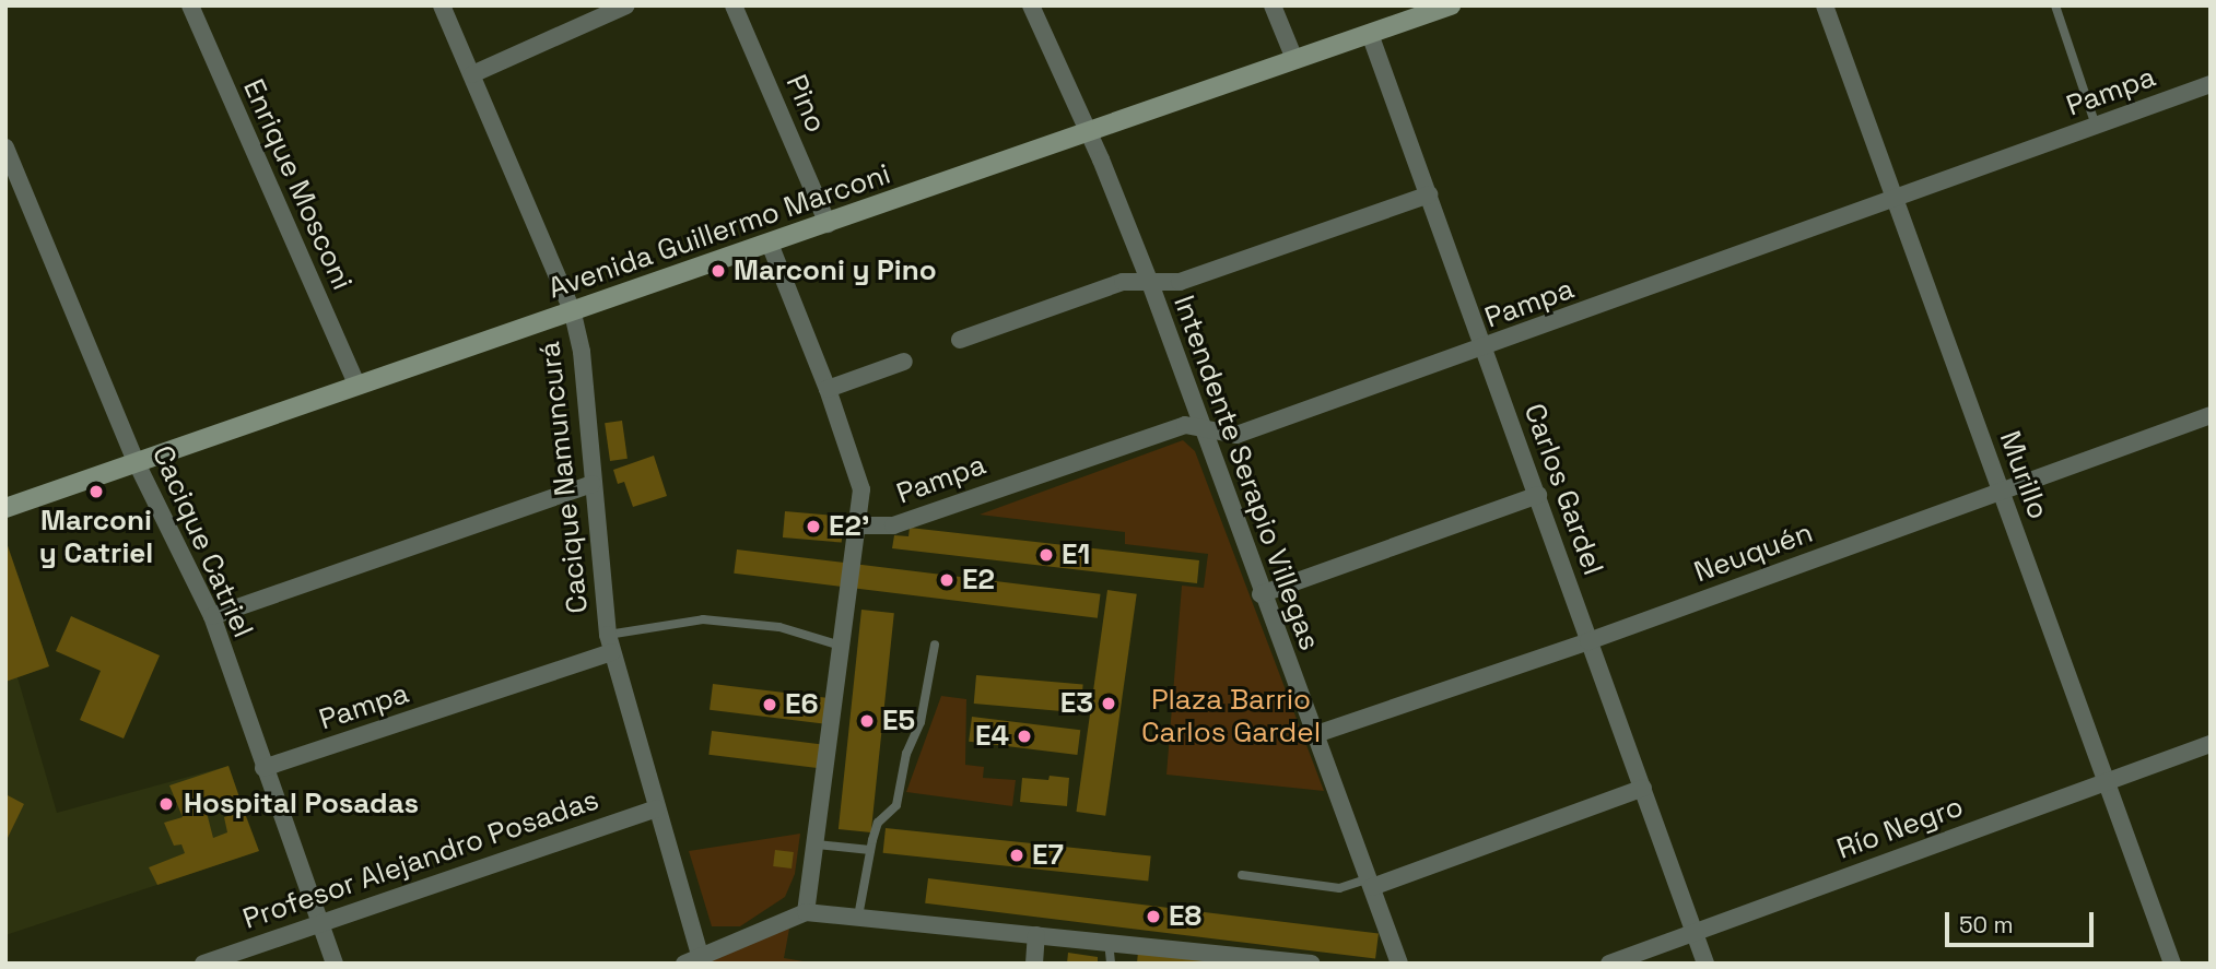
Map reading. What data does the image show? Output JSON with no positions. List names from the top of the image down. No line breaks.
{"streets":{"main road":["Avenida Guillermo Marconi"],"street":["Pampa","Pino","Enrique Mosconi","Intendente Serapio Villegas","Murillo","Cacique Namuncurá","Carlos Gardel","Cacique Catriel","Neuquén","Río Negro","Profesor Alejandro Posadas"]},"crossings":[["Pampa","Intendente Serapio Villegas"],["Pampa","Murillo"],["Pampa","Cacique Namuncurá"],["Pampa","Carlos Gardel"],["Pampa","Cacique Catriel"],["Pino","Avenida Guillermo Marconi"],["Enrique Mosconi","Avenida Guillermo Marconi"],["Avenida Guillermo Marconi","Intendente Serapio Villegas"],["Avenida Guillermo Marconi","Cacique Namuncurá"],["Avenida Guillermo Marconi","Carlos Gardel"],["Avenida Guillermo Marconi","Cacique Catriel"],["Intendente Serapio Villegas","Neuquén"],["Murillo","Neuquén"],["Murillo","Río Negro"],["Cacique Namuncurá","Profesor Alejandro Posadas"],["Carlos Gardel","Neuquén"],["Carlos Gardel","Río Negro"],["Cacique Catriel","Profesor Alejandro Posadas"]],"parks":["Plaza Barrio Carlos Gardel"],"places":["Marconi y Pino","Marconi y Catriel","E2'","E1","E2","E3","E6","E5","E4","Hospital Posadas","E7","E8"],"scale_bar":"50 m"}
